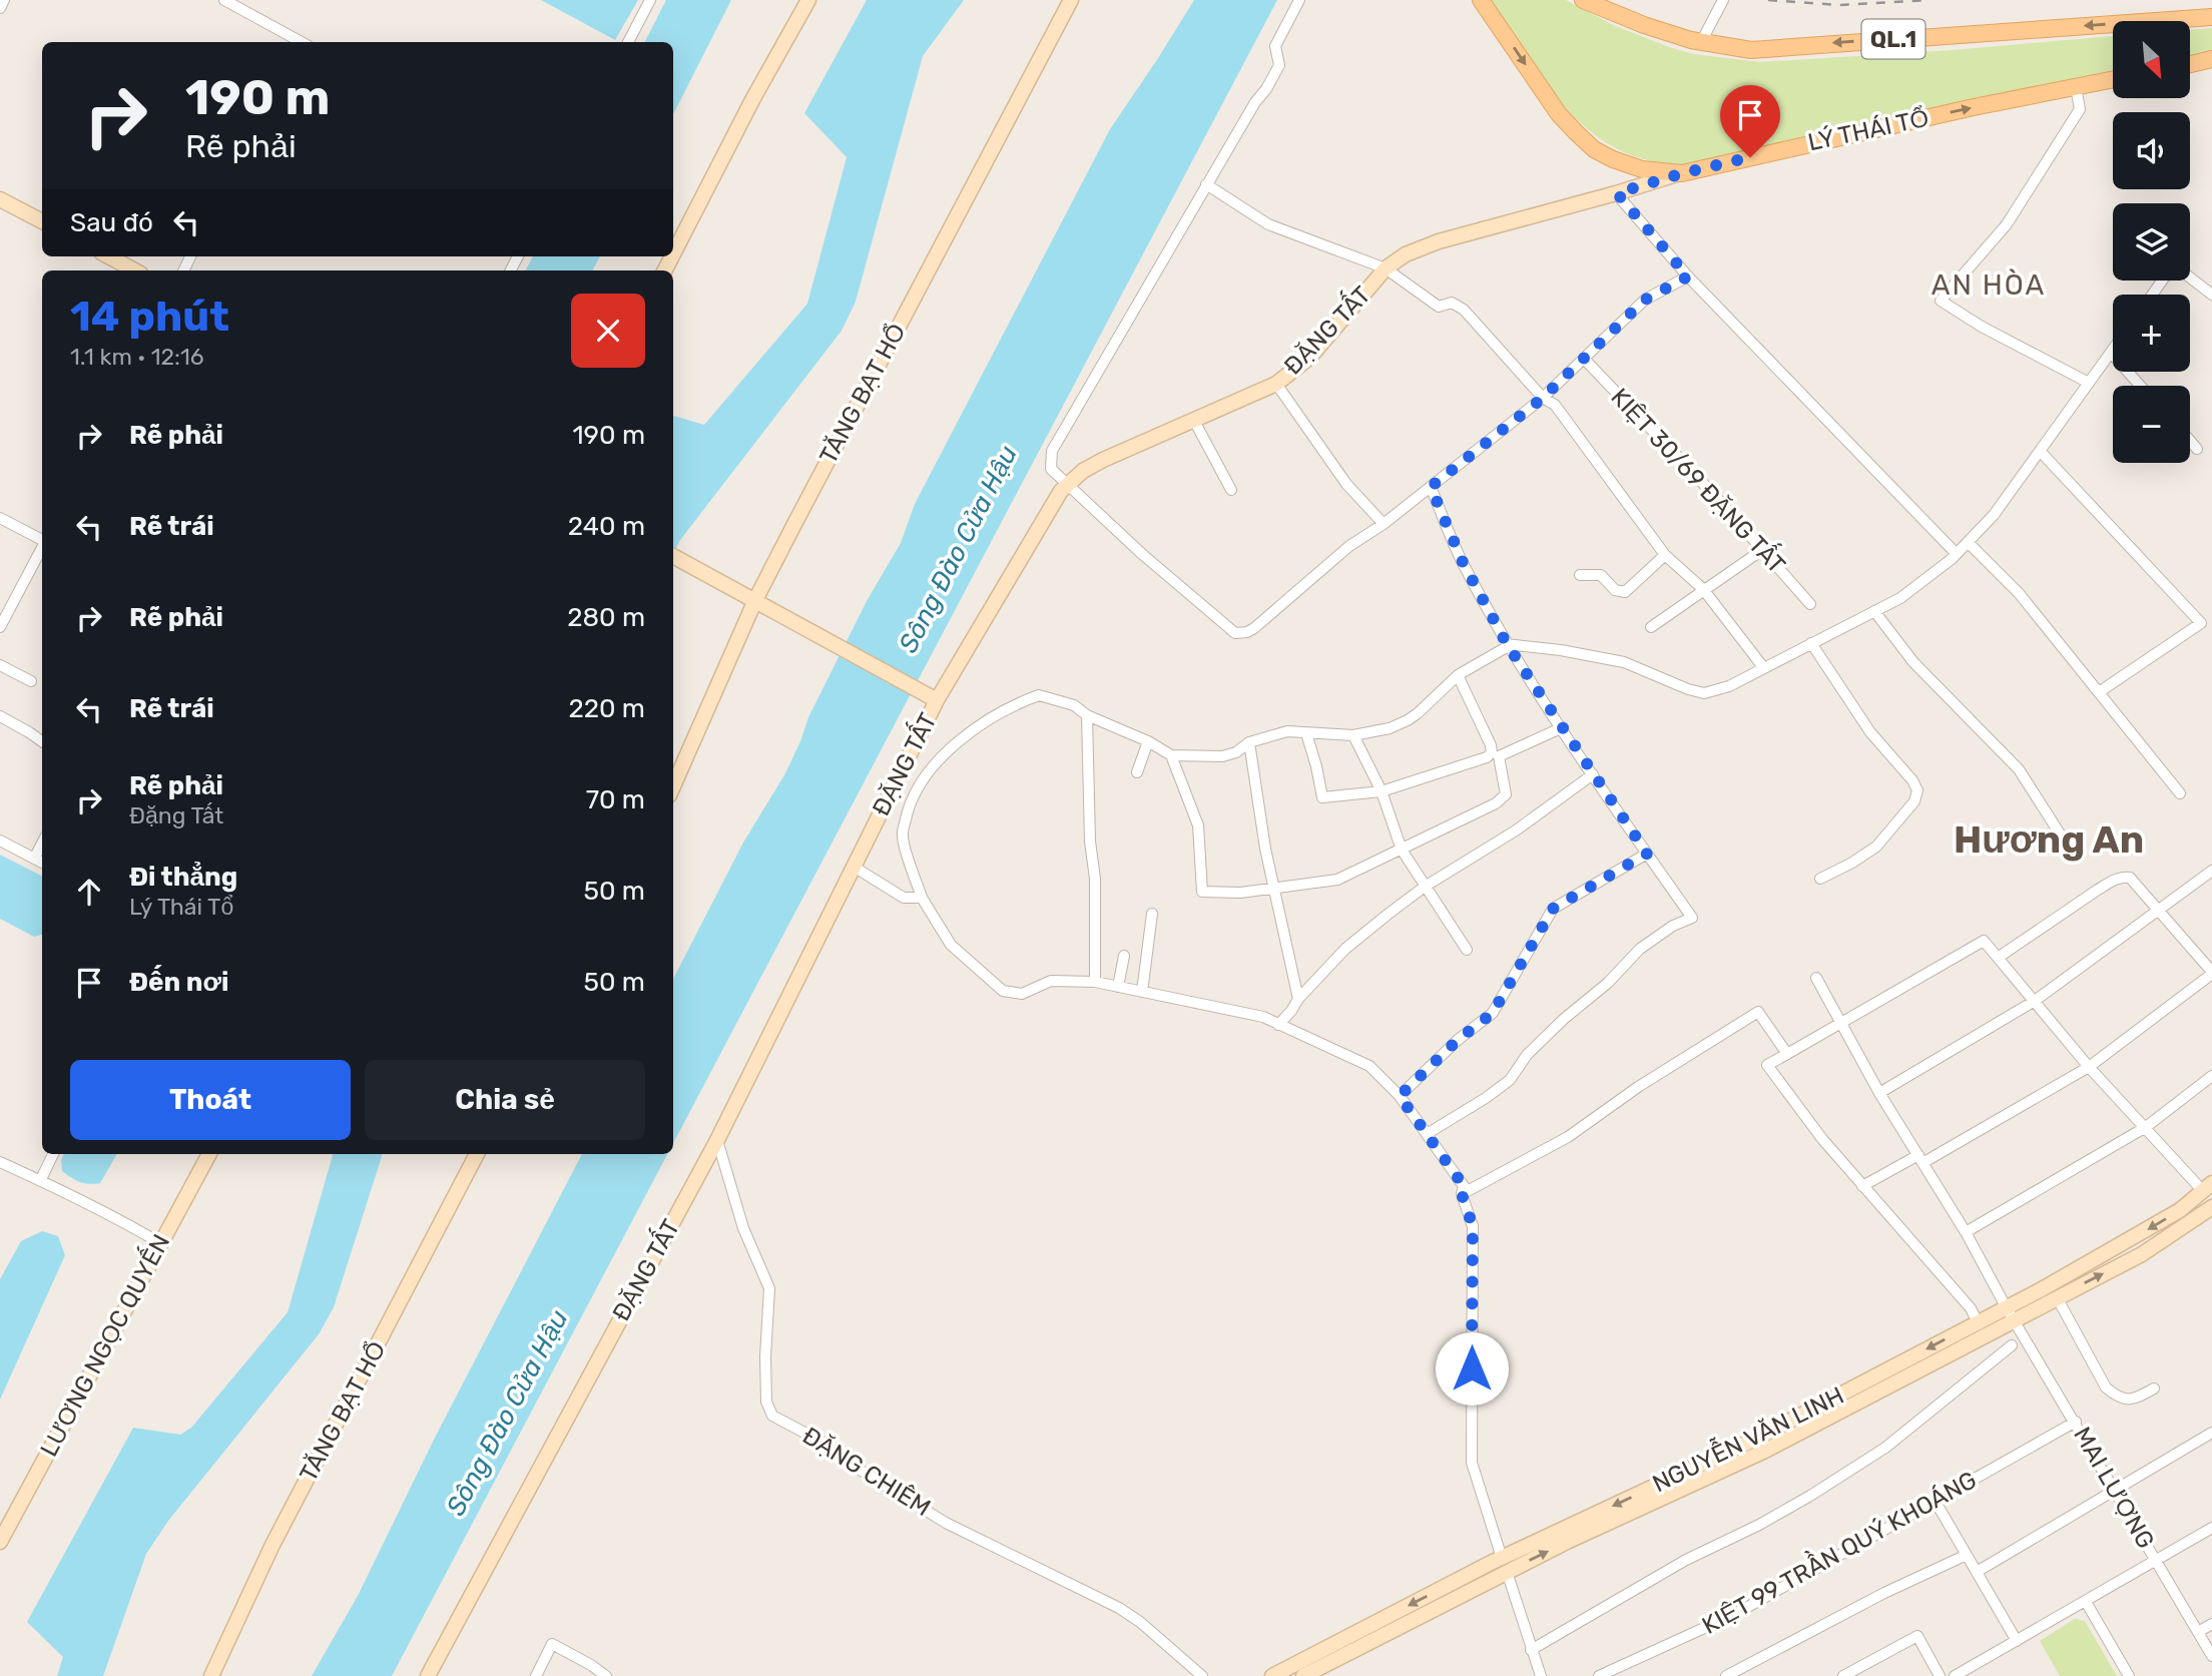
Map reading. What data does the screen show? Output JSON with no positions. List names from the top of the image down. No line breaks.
{"streets":{"main road":["QL.1","LÝ THÁI TỔ","ĐẶNG TẤT","TĂNG BẠT HỔ","LƯƠNG NGỌC QUYẾN","NGUYỄN VĂN LINH"],"street":["KIỆT 30/69 ĐẶNG TẤT","ĐẶNG CHIÊM","MAI LƯỢNG","KIỆT 99 TRẦN QUÝ KHOÁNG"]},"crossings":[["LÝ THÁI TỔ","ĐẶNG TẤT"],["ĐẶNG TẤT","ĐẶNG CHIÊM"],["NGUYỄN VĂN LINH","MAI LƯỢNG"],["MAI LƯỢNG","KIỆT 99 TRẦN QUÝ KHOÁNG"]],"districts":["AN HÒA","Hương An"],"water":["Sông Đào Cửa Hậu"],"north":"bottom right","page":{"map_buttons":["+","−"],"turn":["190 m","Rẽ phải"],"then":"Sau đó","heading":["14 phút","1.1 km · 12:16"],"list":[{"name":"Rẽ phải","value":"190 m"},{"name":"Rẽ trái","value":"240 m"},{"name":"Rẽ phải","value":"280 m"},{"name":"Rẽ trái","value":"220 m"},{"name":"Rẽ phải","note":"Đặng Tất","value":"70 m"},{"name":"Đi thẳng","note":"Lý Thái Tổ","value":"50 m"},{"name":"Đến nơi","value":"50 m"}],"buttons":["Thoát","Chia sẻ"]}}
